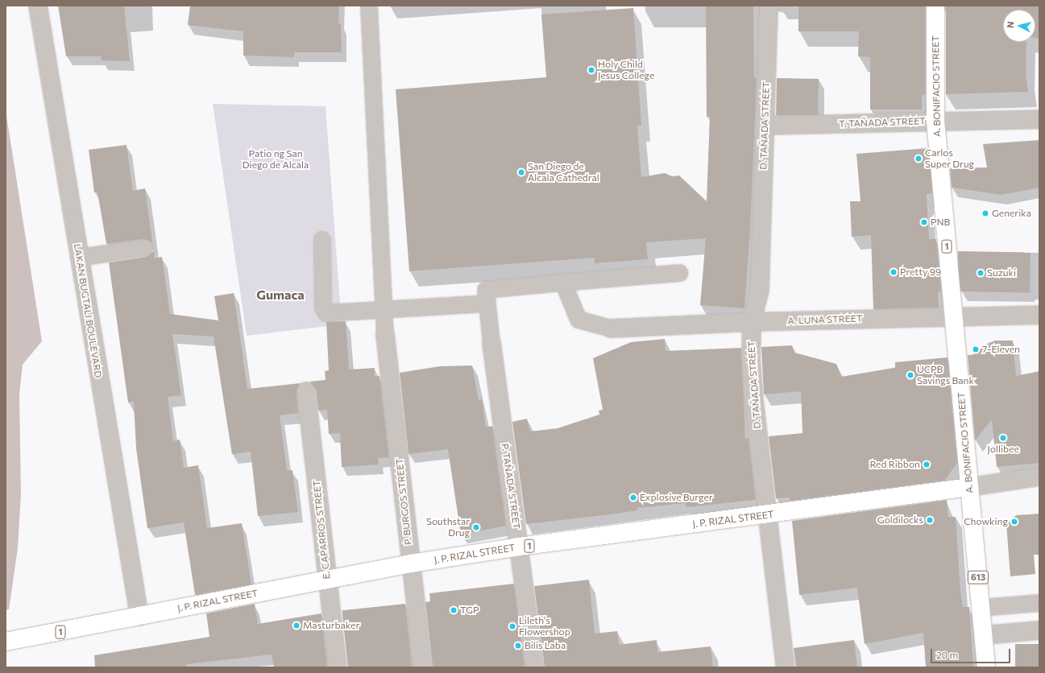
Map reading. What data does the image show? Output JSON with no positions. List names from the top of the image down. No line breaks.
{"streets":{"main road":["A. BONIFACIO STREET","1","J. P. RIZAL STREET","613"],"street":["T. TAÑADA STREET","D. TAÑADA STREET","LAKAN BUGTALI BOULEVARD","A. LUNA STREET","P. TAÑADA STREET","P. BURGOS STREET","E. CAPARROS STREET"]},"crossings":[["A. BONIFACIO STREET","T. TAÑADA STREET"],["A. BONIFACIO STREET","A. LUNA STREET"],["A. BONIFACIO STREET","J. P. RIZAL STREET"],["T. TAÑADA STREET","D. TAÑADA STREET"],["D. TAÑADA STREET","A. LUNA STREET"],["D. TAÑADA STREET","J. P. RIZAL STREET"],["LAKAN BUGTALI BOULEVARD","J. P. RIZAL STREET"],["P. TAÑADA STREET","J. P. RIZAL STREET"],["P. BURGOS STREET","J. P. RIZAL STREET"],["J. P. RIZAL STREET","E. CAPARROS STREET"]],"districts":["Gumaca"],"parks":["Patio ng San Diego de Alcala"],"places":["Holy Child Jesus College","Carlos Super Drug","San Diego de Alcala Cathedral","Generika","PNB","Pretty 99","Suzuki","7-Eleven","UCPB Savings Bank","Jollibee","Red Ribbon","Explosive Burger","Goldilocks","Chowking","Southstar Drug","TGP","Masturbaker","Lileth's Flowershop","Bilis Laba"],"scale_bar":"20 m","north":"left"}
